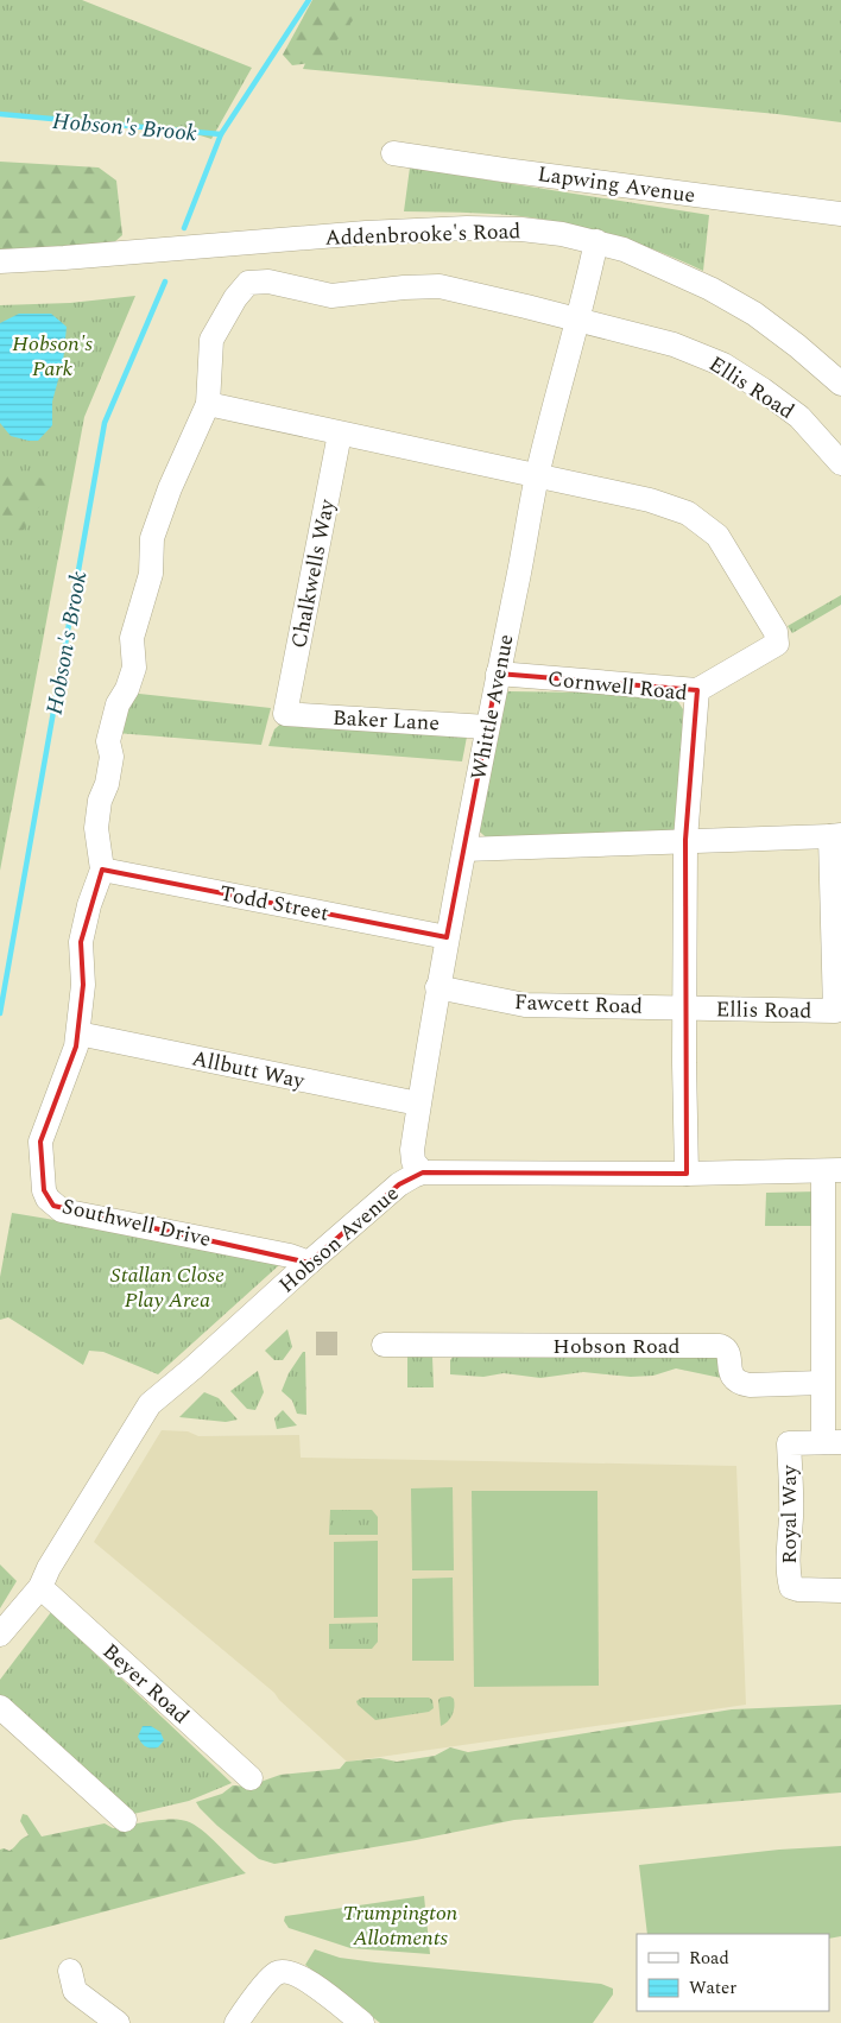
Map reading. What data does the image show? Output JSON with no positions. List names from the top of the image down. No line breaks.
{"streets":{"street":["Lapwing Avenue","Addenbrooke's Road","Ellis Road","Chalkwells Way","Cornwell Road","Whittle Avenue","Baker Lane","Todd Street","Fawcett Road","Allbutt Way","Southwell Drive","Hobson Avenue","Hobson Road","Royal Way","Beyer Road"]},"crossings":[["Addenbrooke's Road","Whittle Avenue"],["Ellis Road","Cornwell Road"],["Ellis Road","Whittle Avenue"],["Ellis Road","Fawcett Road"],["Ellis Road","Southwell Drive"],["Chalkwells Way","Baker Lane"],["Cornwell Road","Whittle Avenue"],["Cornwell Road","Fawcett Road"],["Cornwell Road","Hobson Avenue"],["Whittle Avenue","Baker Lane"],["Whittle Avenue","Todd Street"],["Whittle Avenue","Fawcett Road"],["Whittle Avenue","Allbutt Way"],["Whittle Avenue","Southwell Drive"],["Whittle Avenue","Hobson Avenue"],["Todd Street","Southwell Drive"],["Allbutt Way","Southwell Drive"],["Southwell Drive","Hobson Avenue"],["Hobson Avenue","Beyer Road"]],"water":["Hobson's Brook"],"parks":["Hobson's Park","Stallan Close Play Area","Trumpington Allotments"],"legend":["Road","Water"]}
